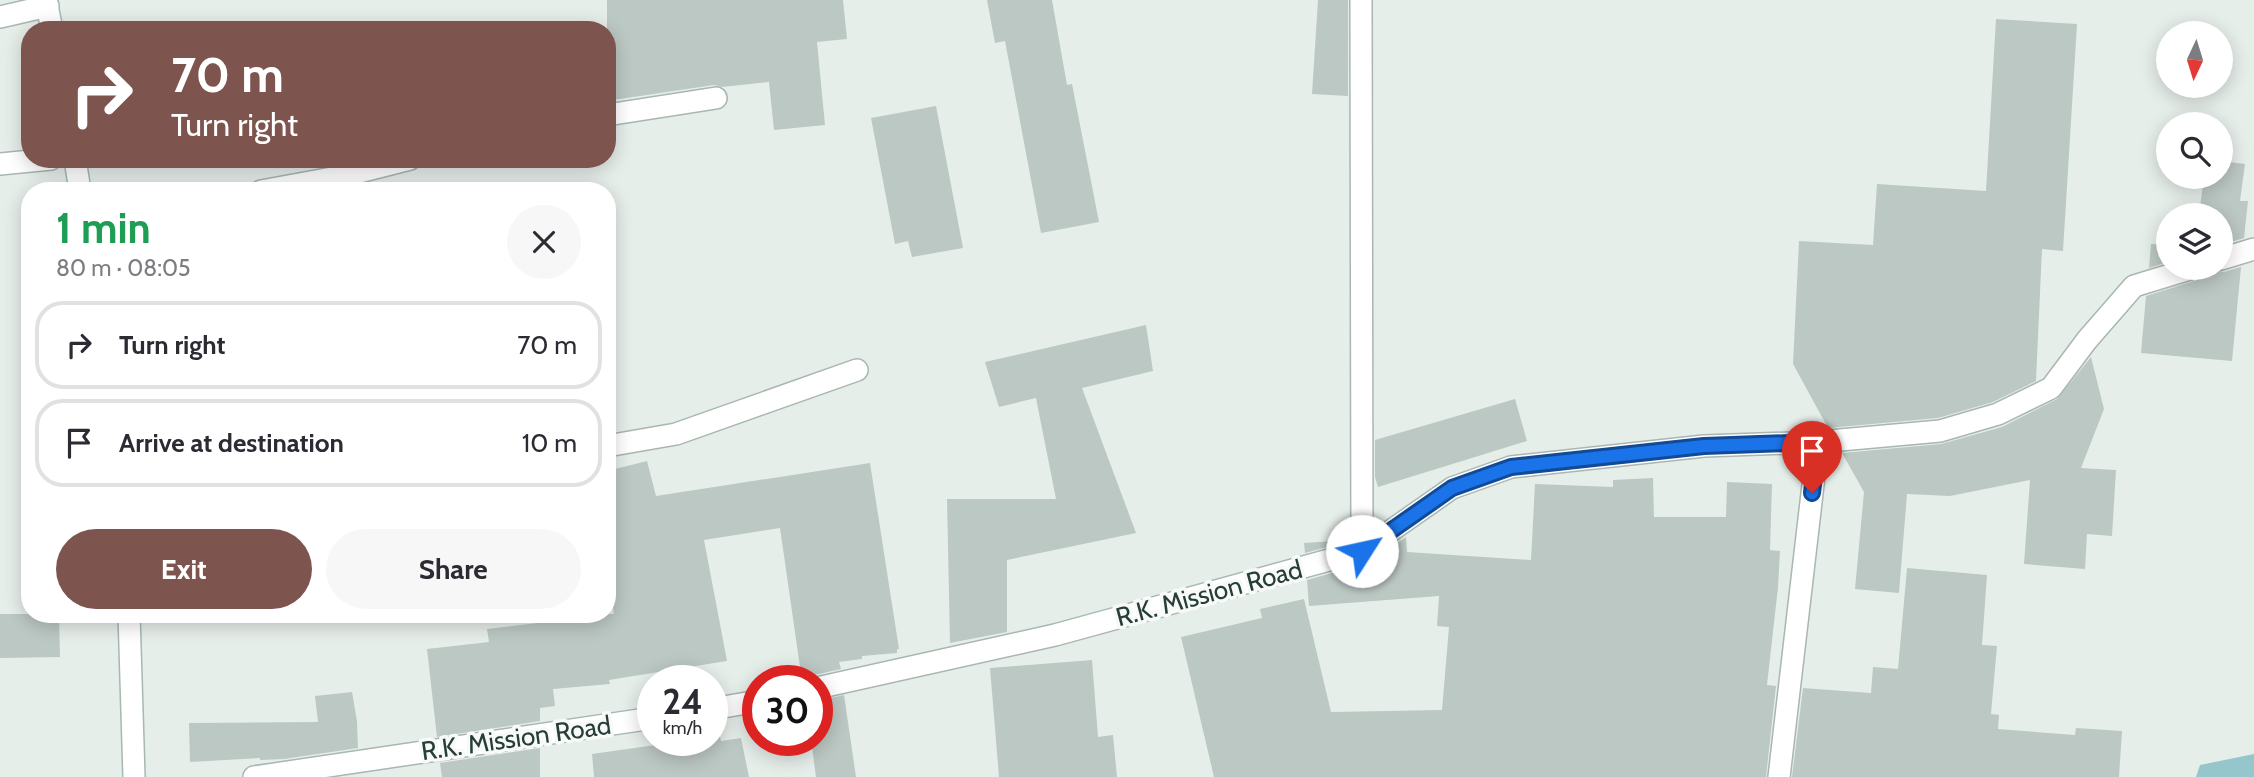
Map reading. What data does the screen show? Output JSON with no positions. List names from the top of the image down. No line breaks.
{"streets":{"street":["R.K. Mission Road"]},"north":"bottom","page":{"turn":["70 m","Turn right"],"heading":["1 min","80 m · 08:05"],"list":[{"name":"Turn right","value":"70 m"},{"name":"Arrive at destination","value":"10 m"}],"buttons":["Exit","Share"],"speed":"24 km/h","limit":"30"}}
